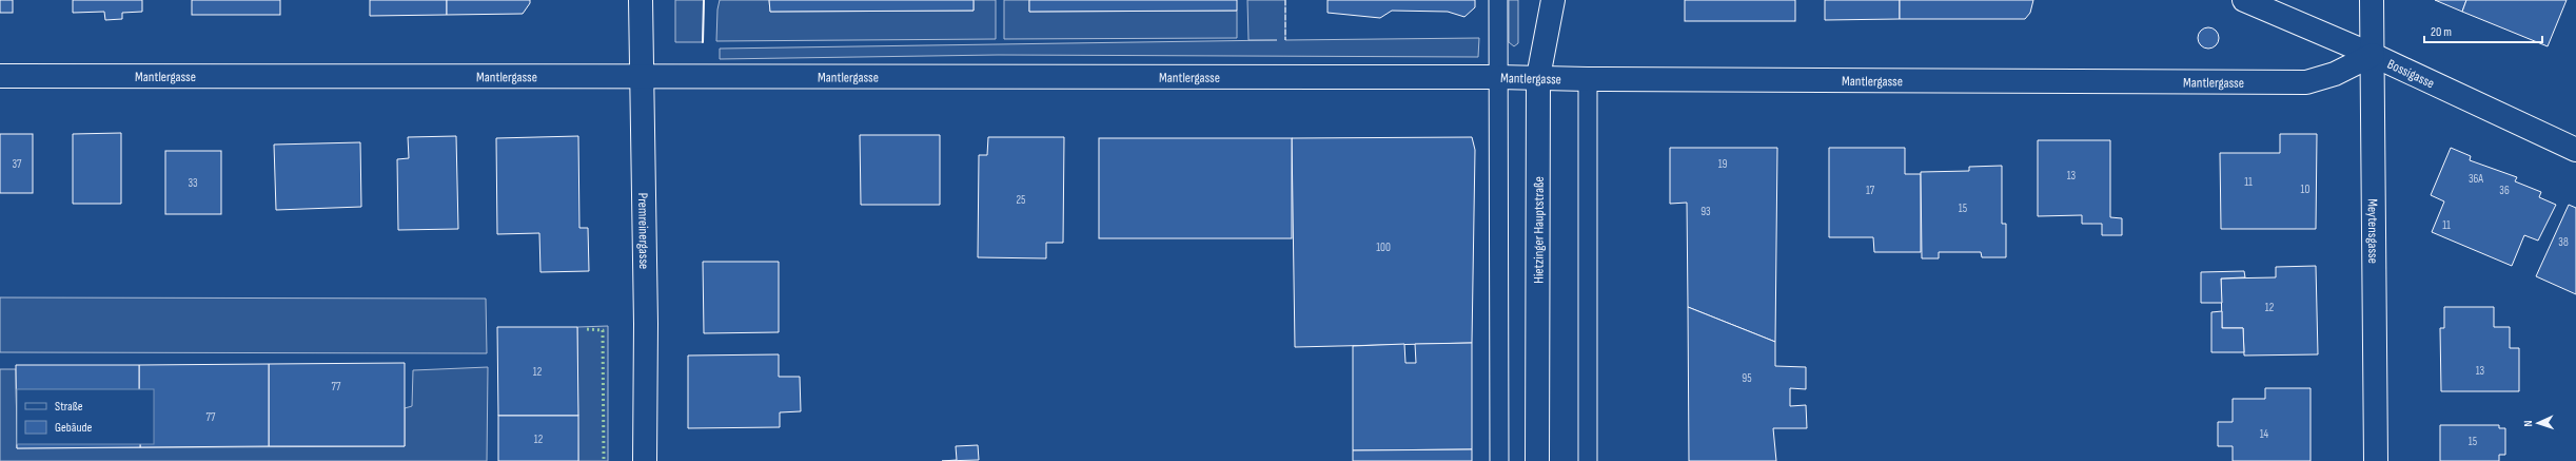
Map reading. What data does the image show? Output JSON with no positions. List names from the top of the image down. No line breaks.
{"streets":{"street":["Bossigasse","Mantlergasse","Premreinergasse","Hietzinger Hauptstraße","Meytensgasse"]},"crossings":[["Bossigasse","Mantlergasse"],["Bossigasse","Meytensgasse"],["Mantlergasse","Premreinergasse"],["Mantlergasse","Hietzinger Hauptstraße"],["Mantlergasse","Meytensgasse"]],"house_numbers":["37","19","13","36A","11","33","10","17","36","25","15","93","11","38","100","12","13","12","95","77","77","14","12","15"],"legend":["Straße","Gebäude"],"scale_bar":"20 m","north":"left"}
